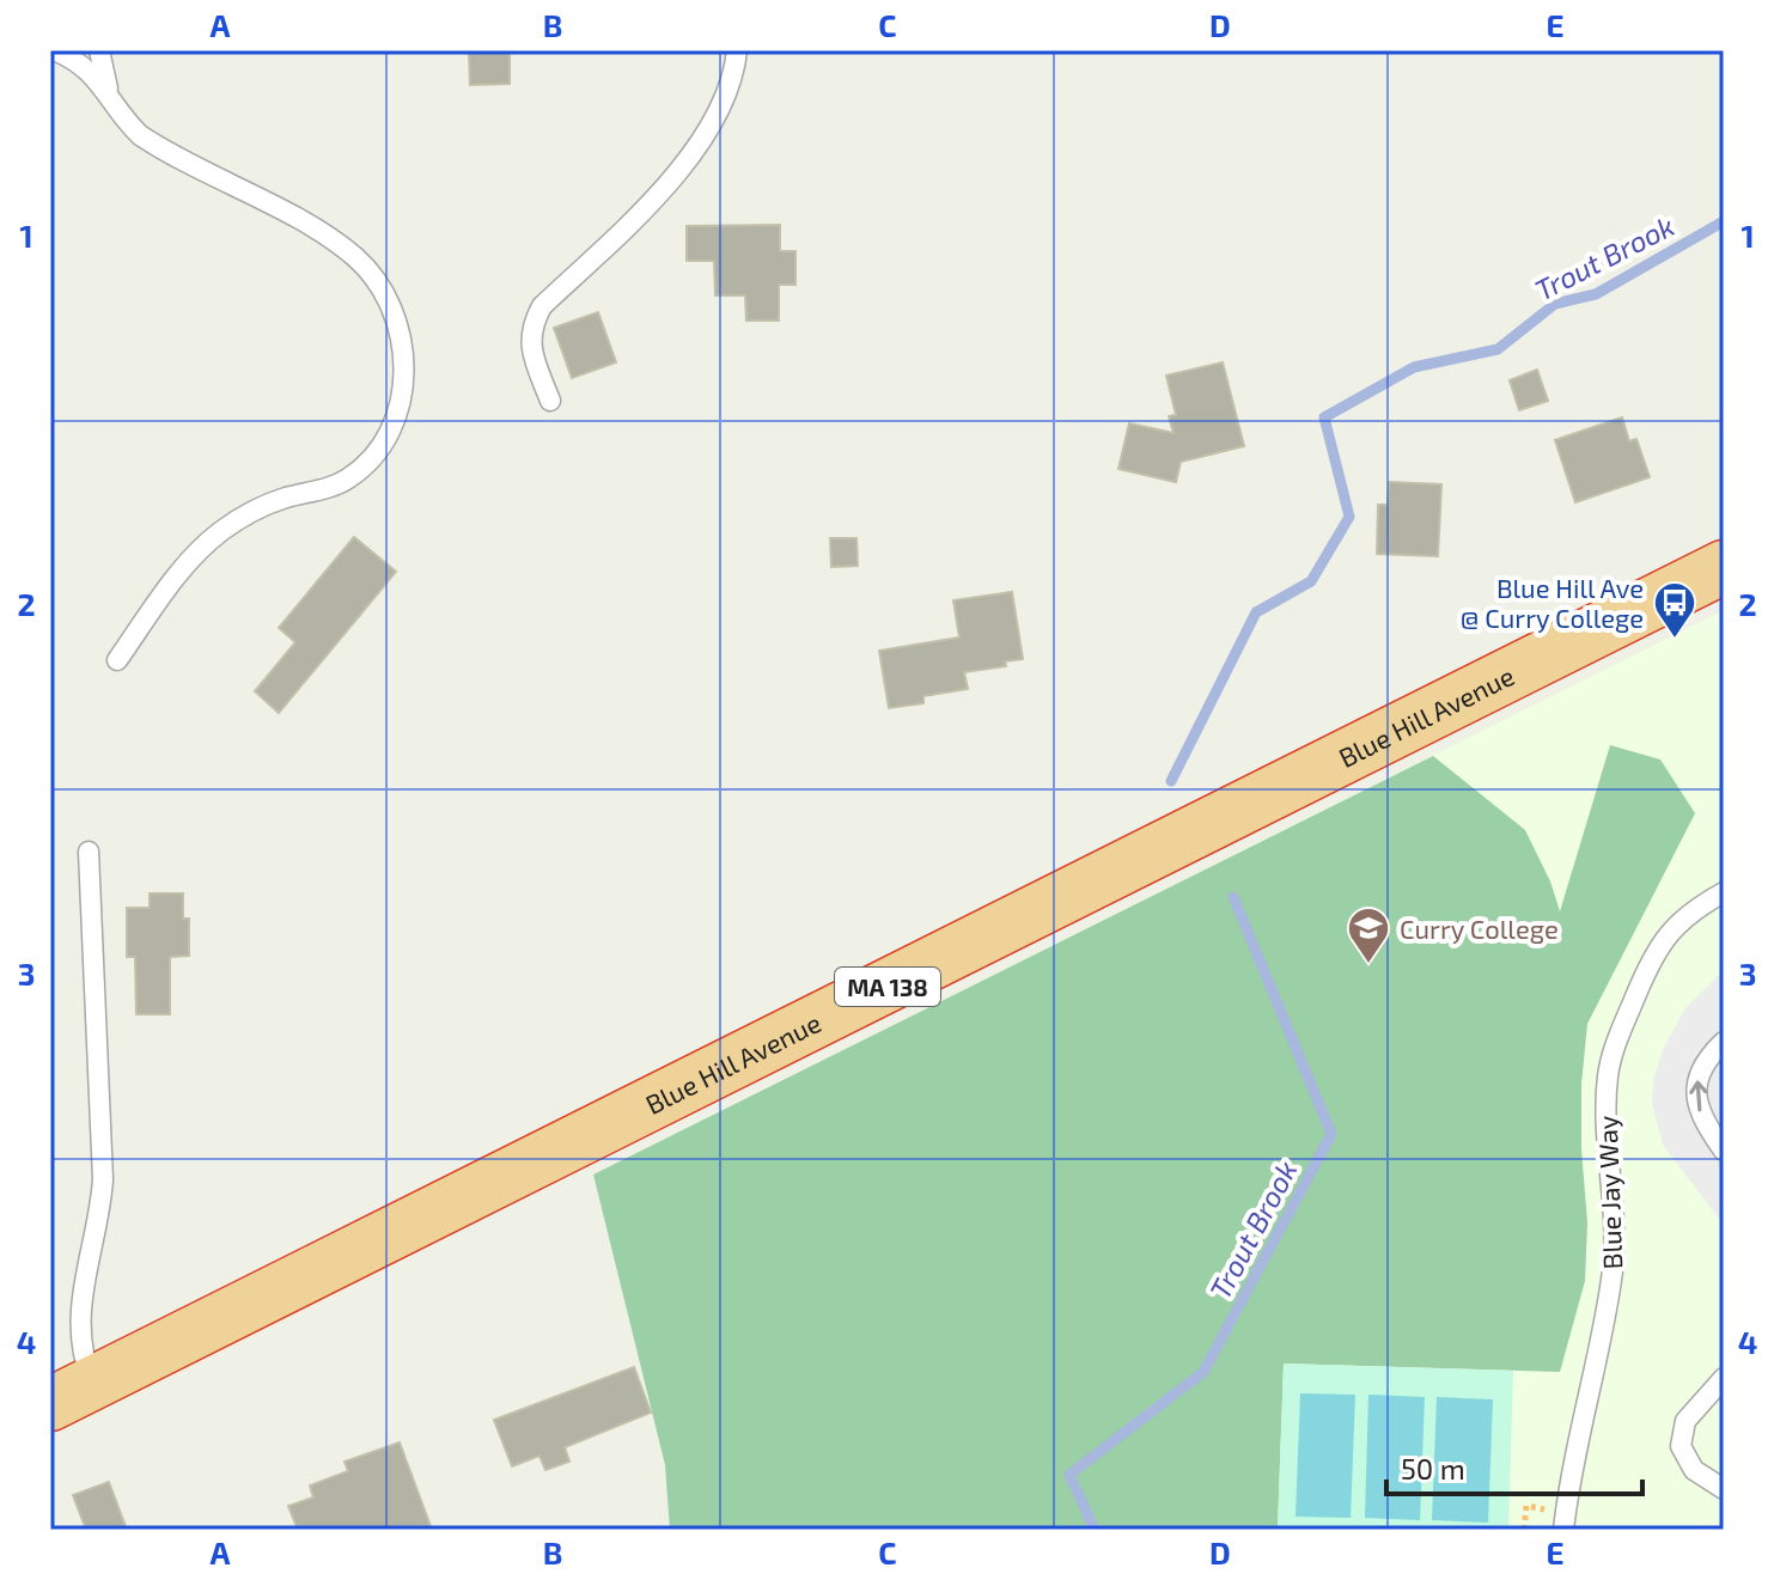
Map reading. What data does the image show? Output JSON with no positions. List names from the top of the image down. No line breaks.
{"streets":{"highway":["Blue Hill Avenue","MA 138"],"lane":["Blue Jay Way"]},"water":["Trout Brook"],"places":{"bus stop":["Blue Hill Ave @ Curry College"],"school or university":["Curry College"]},"scale_bar":"50 m","grid":{"columns":["A","B","C","D","E"],"rows":["1","2","3","4"]}}
